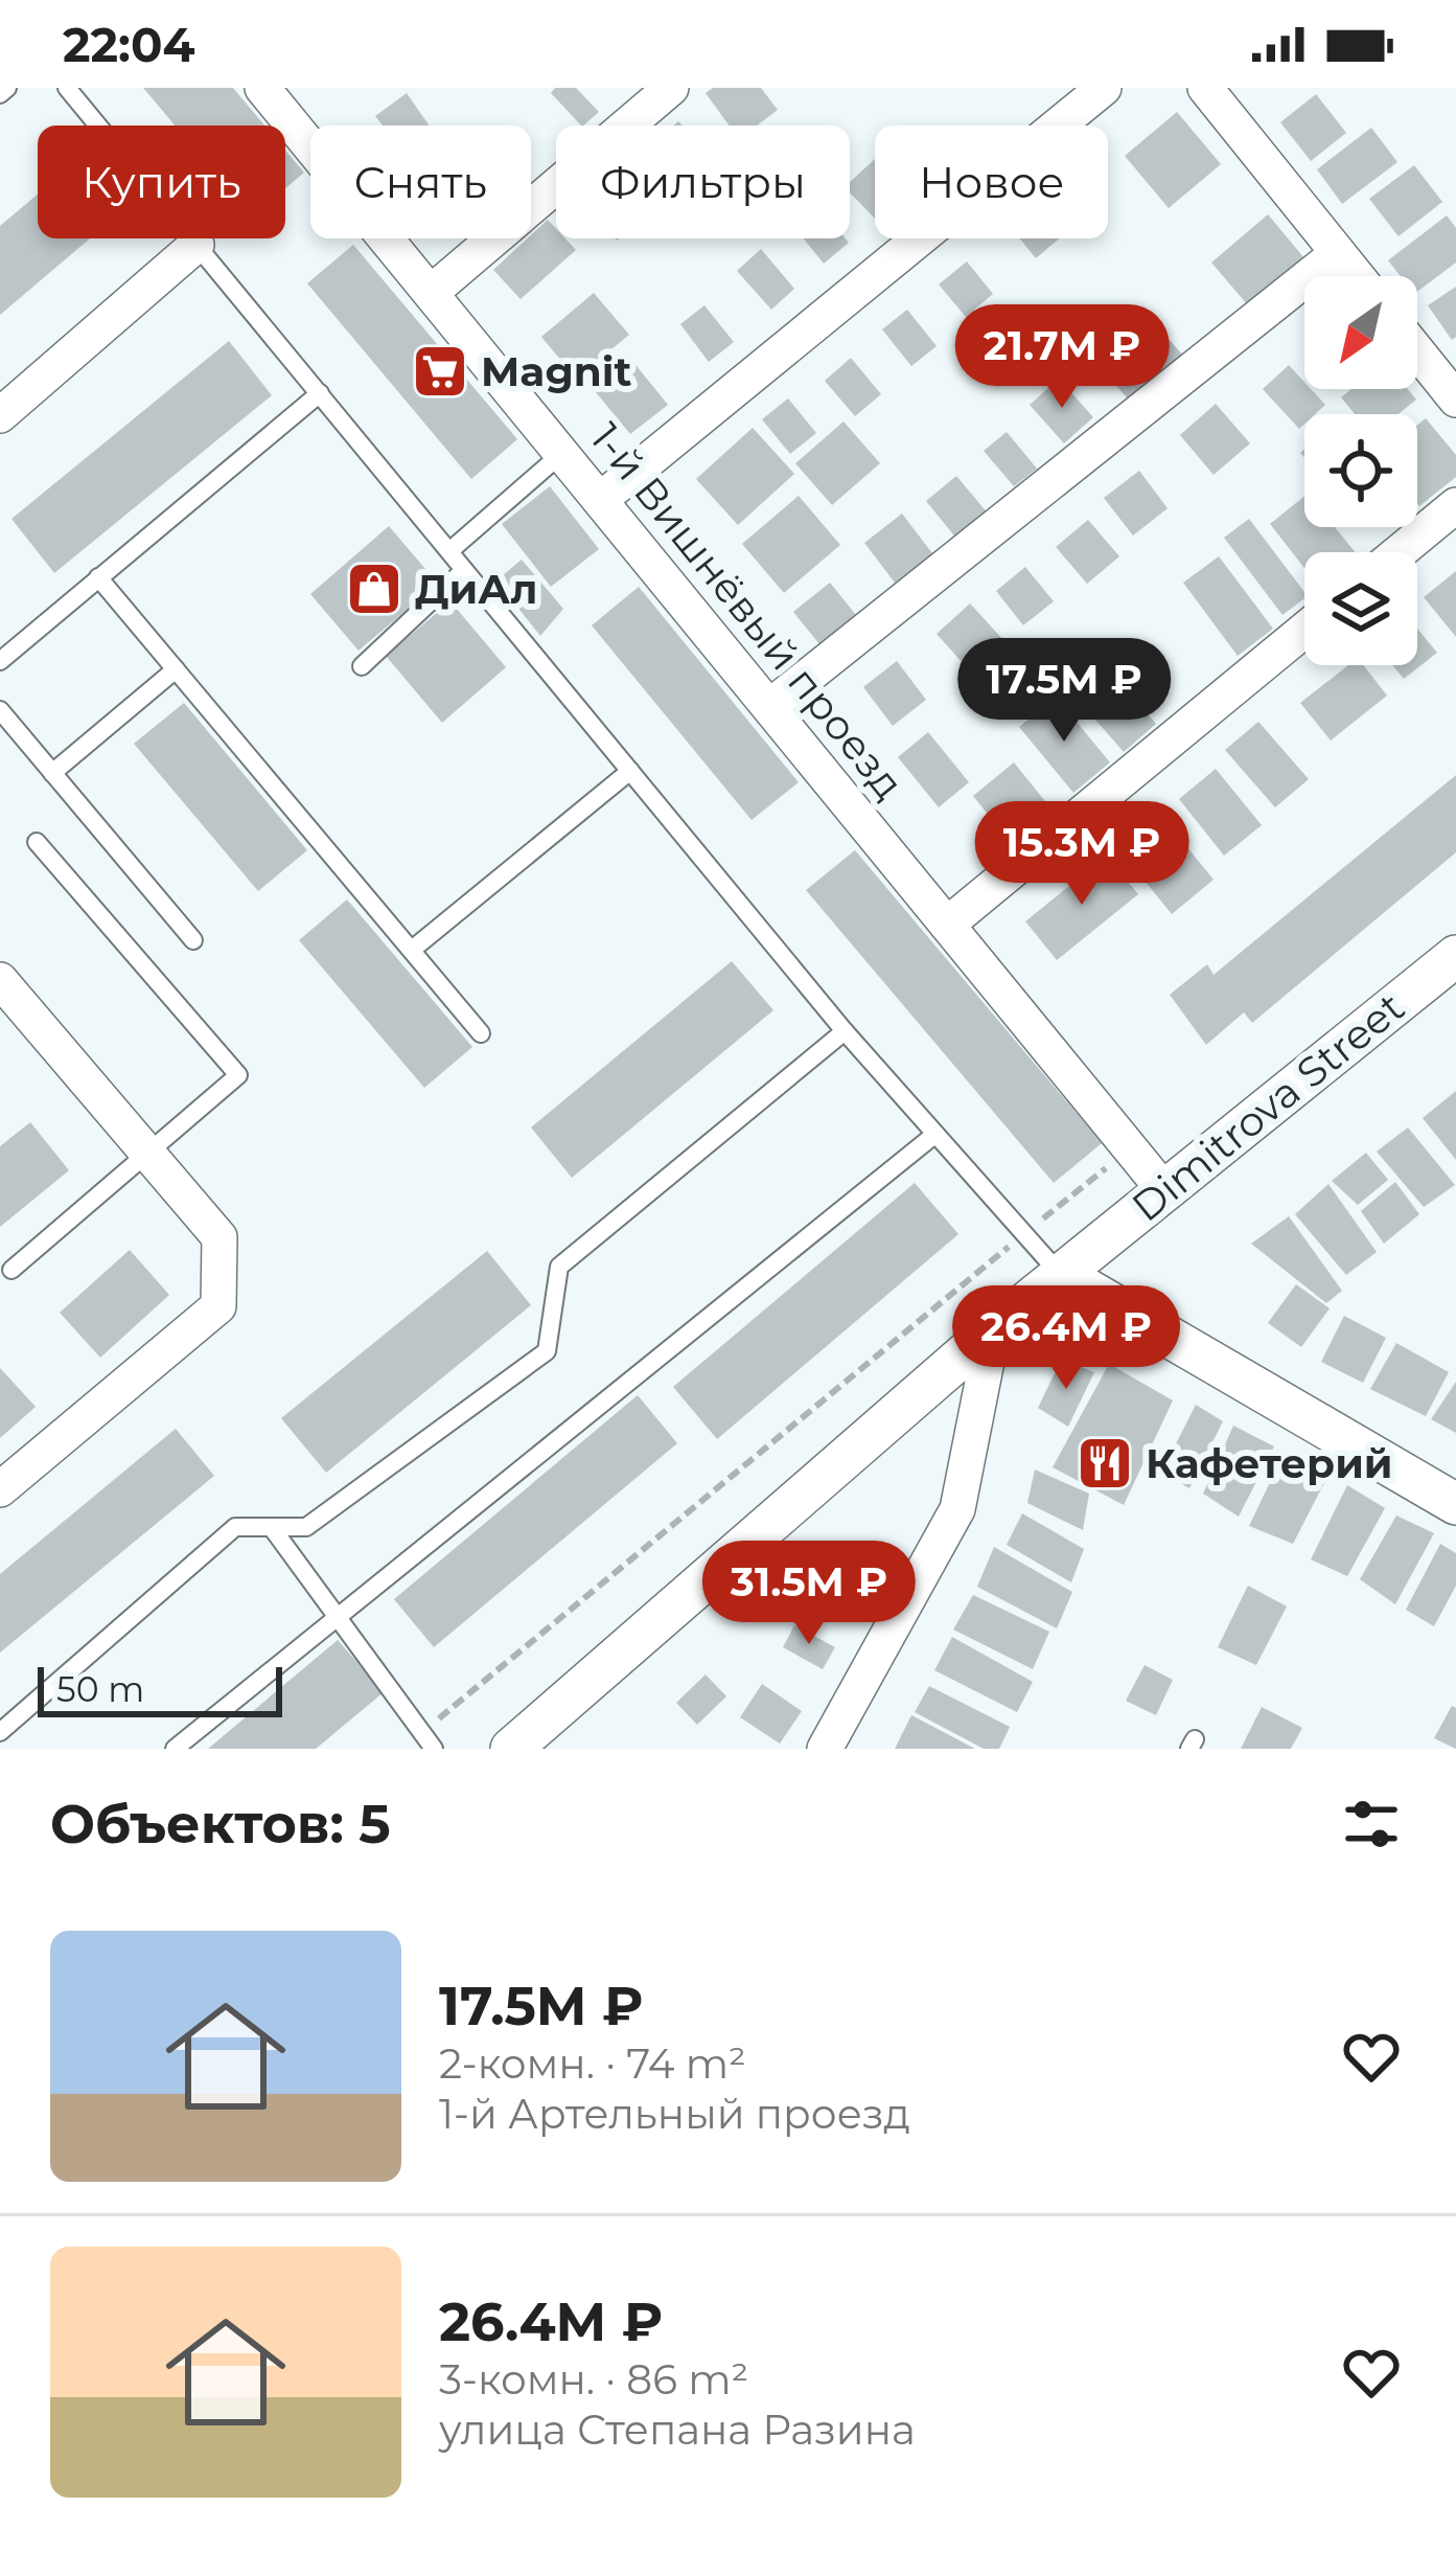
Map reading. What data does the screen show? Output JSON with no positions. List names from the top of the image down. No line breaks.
{"streets":{"street":["1-й Вишнёвый проезд","Dimitrova Street"]},"crossings":[["1-й Вишнёвый проезд","Dimitrova Street"]],"places":{"supermarket":["Magnit"],"shop":["ДиАл"],"restaurant":["Кафетерий"]},"scale_bar":"50 m","north":"bottom left","page":{"status":"22:04","chip":["Купить","Снять","Фильтры","Новое"],"price":["21.7M ₽","17.5M ₽","15.3M ₽","26.4M ₽","31.5M ₽"],"scale":"50 m","heading":"Объектов: 5","list":[{"name":"17.5M ₽","note":"2-комн. · 74 m² · 1-й Артельный проезд"},{"name":"26.4M ₽","note":"3-комн. · 86 m² · улица Степана Разина"}]}}
